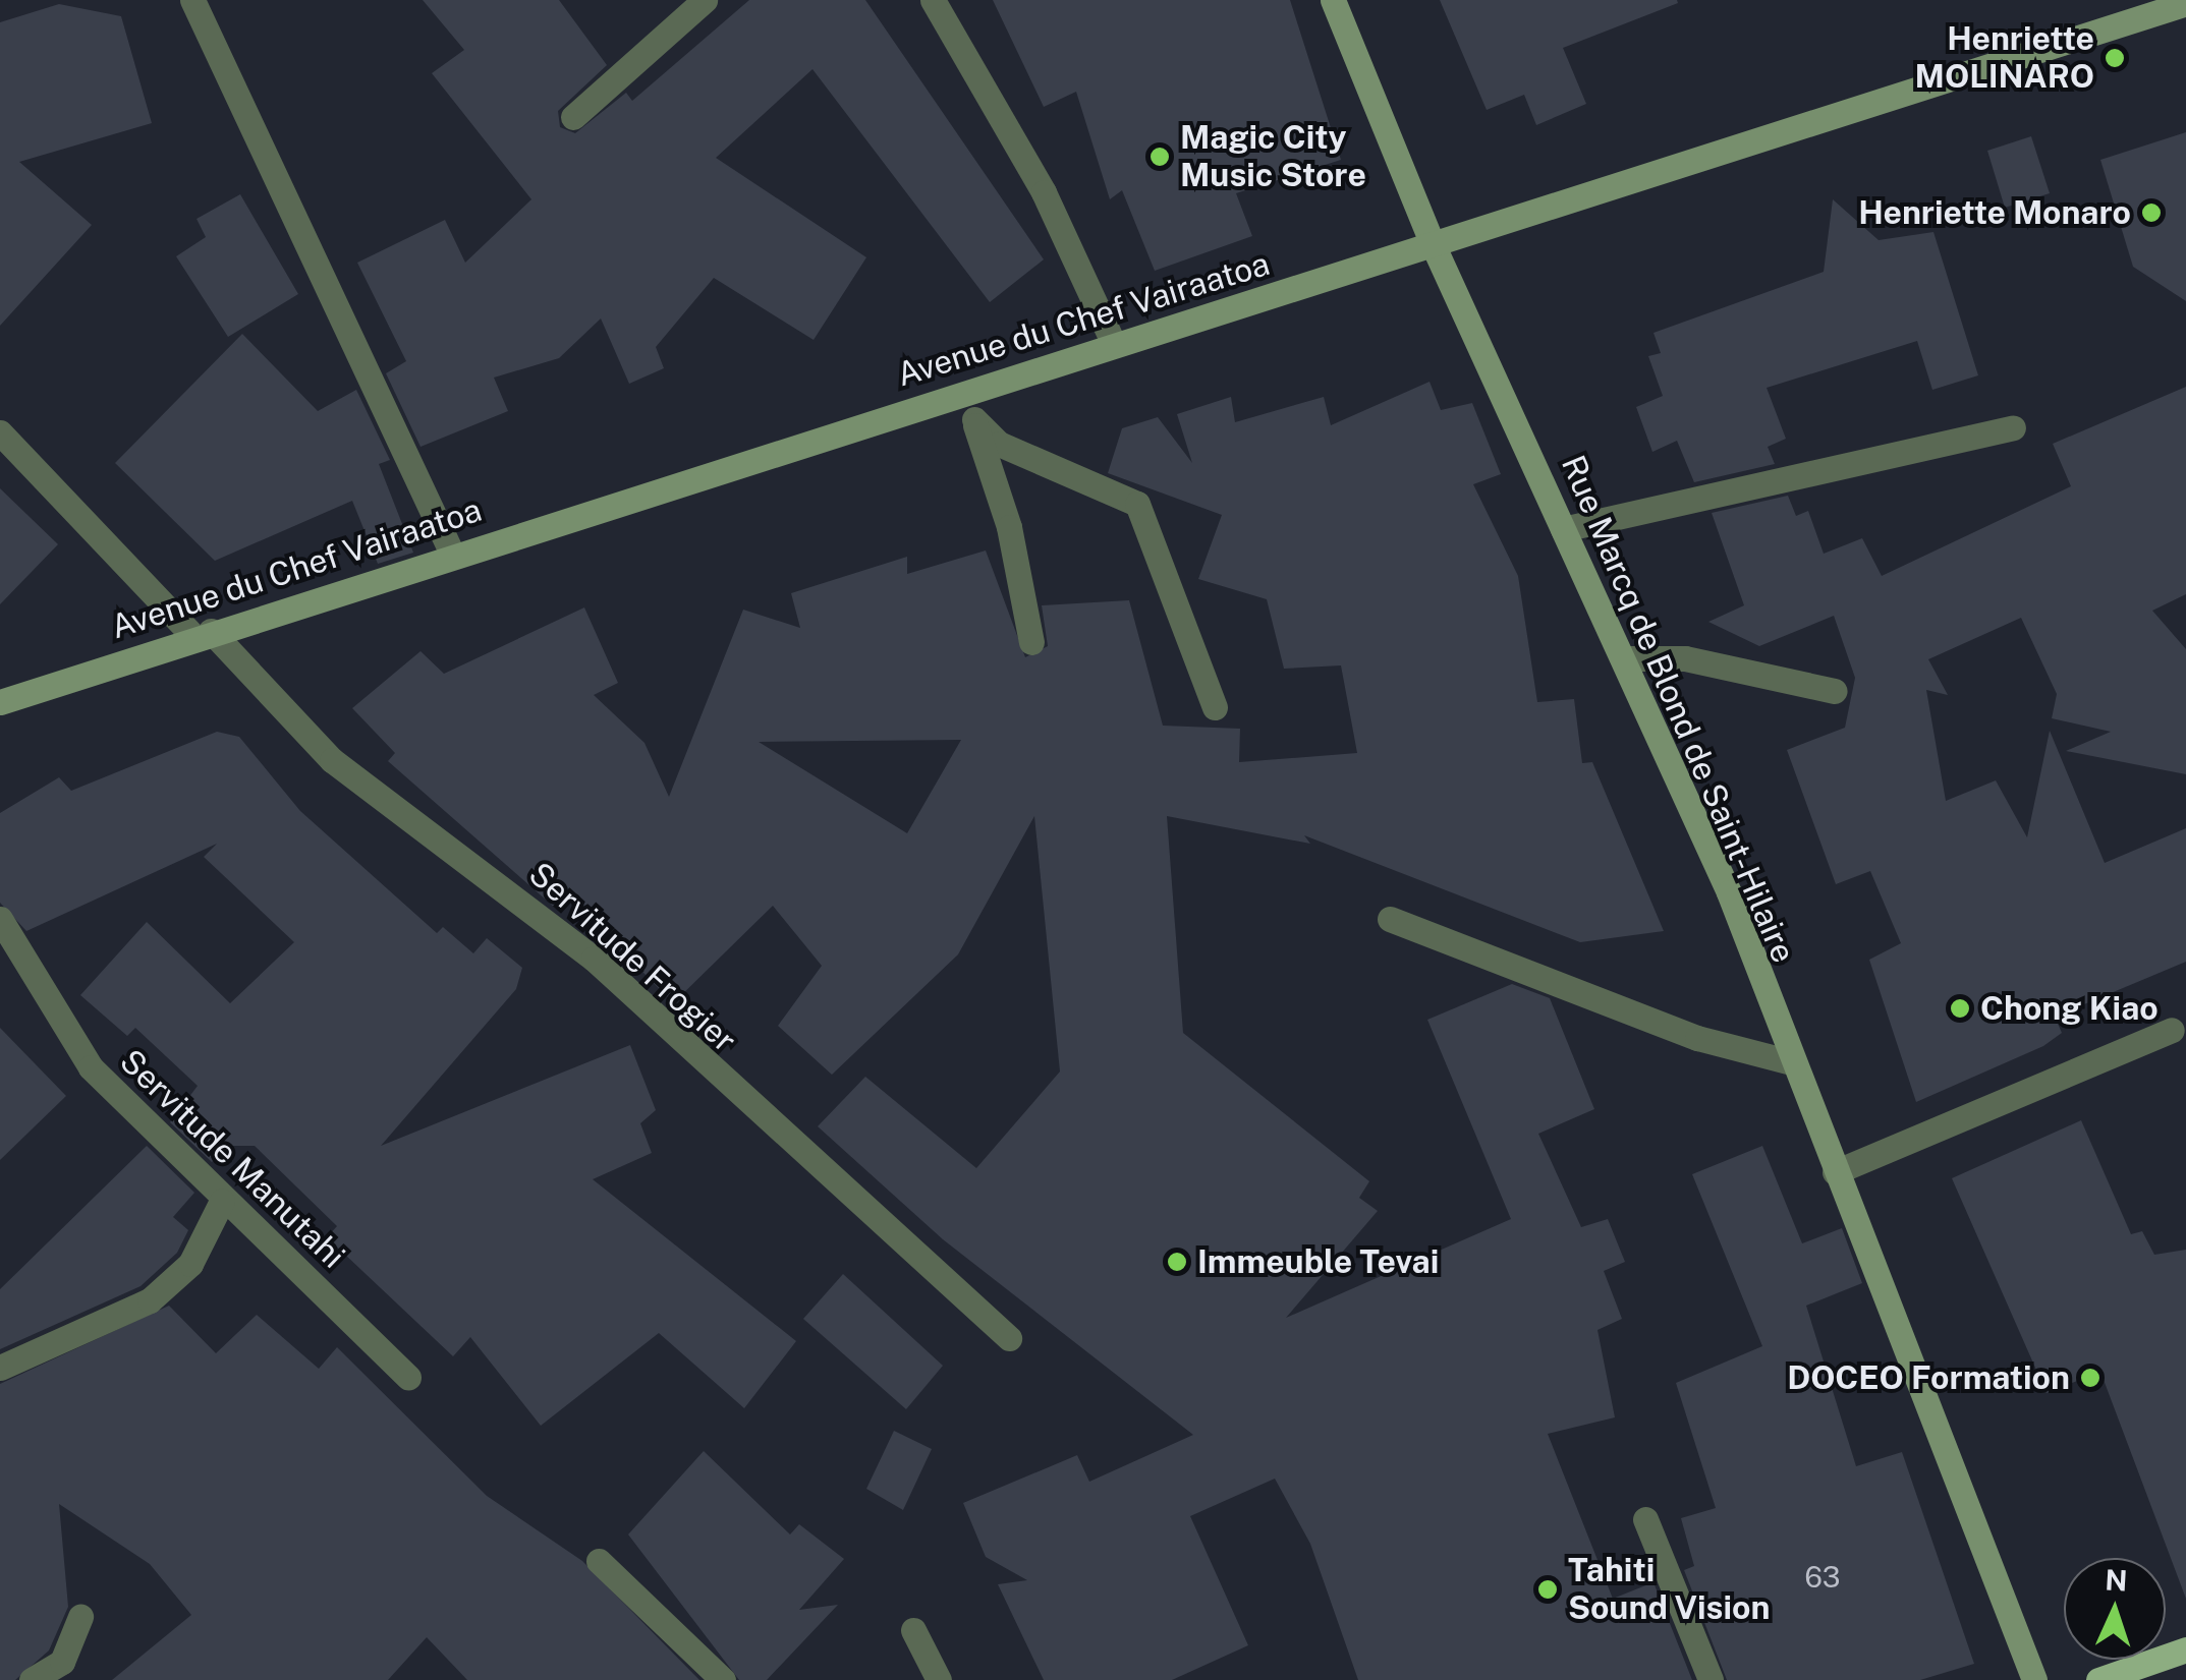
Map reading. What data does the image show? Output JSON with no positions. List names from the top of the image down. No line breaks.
{"streets":{"main road":["Avenue du Chef Vairaatoa","Rue Marcq de Blond de Saint-Hilaire"],"street":["Servitude Frogier","Servitude Manutahi"]},"crossings":[["Avenue du Chef Vairaatoa","Rue Marcq de Blond de Saint-Hilaire"],["Avenue du Chef Vairaatoa","Servitude Frogier"]],"places":["Henriette MOLINARO","Magic City Music Store","Henriette Monaro","Chong Kiao","Immeuble Tevai","DOCEO Formation","Tahiti Sound Vision"],"house_numbers":["63"],"north":"top"}
